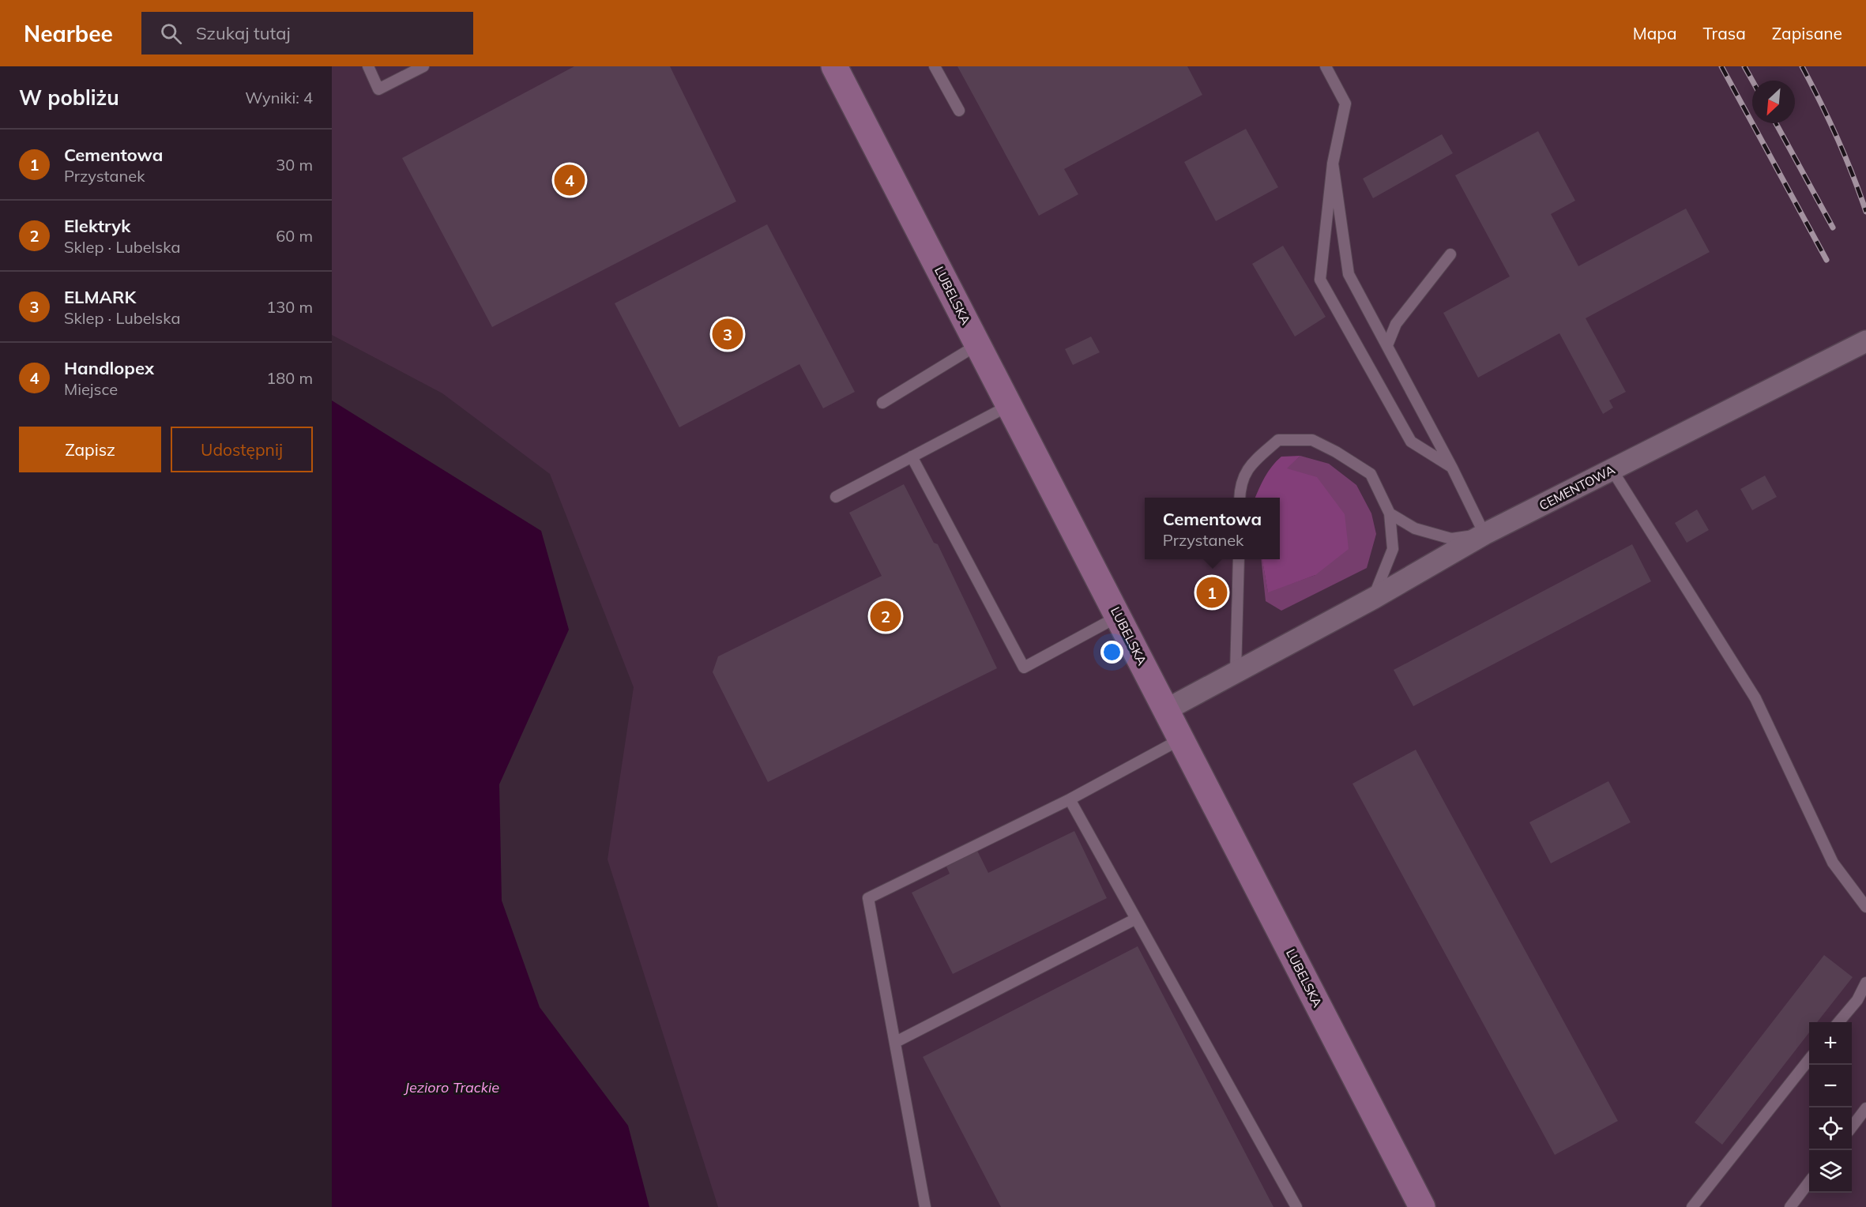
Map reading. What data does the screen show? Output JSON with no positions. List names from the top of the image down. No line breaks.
{"streets":{"street":["LUBELSKA","CEMENTOWA"]},"crossings":[["LUBELSKA","CEMENTOWA"]],"water":["Jezioro Trackie"],"north":"bottom left","page":{"header":"Nearbee","search":"Szukaj tutaj","nav":["Mapa","Trasa","Zapisane"],"heading":["W pobliżu","Wyniki: 4"],"list":[{"mark":"1","name":"Cementowa","note":"Przystanek","value":"30 m"},{"mark":"2","name":"Elektryk","note":"Sklep · Lubelska","value":"60 m"},{"mark":"3","name":"ELMARK","note":"Sklep · Lubelska","value":"130 m"},{"mark":"4","name":"Handlopex","note":"Miejsce","value":"180 m"}],"pins":["4","3","1","2"],"buttons":["Zapisz","Udostępnij"],"popup":["Cementowa","Przystanek"],"map_buttons":["+","−"]}}
